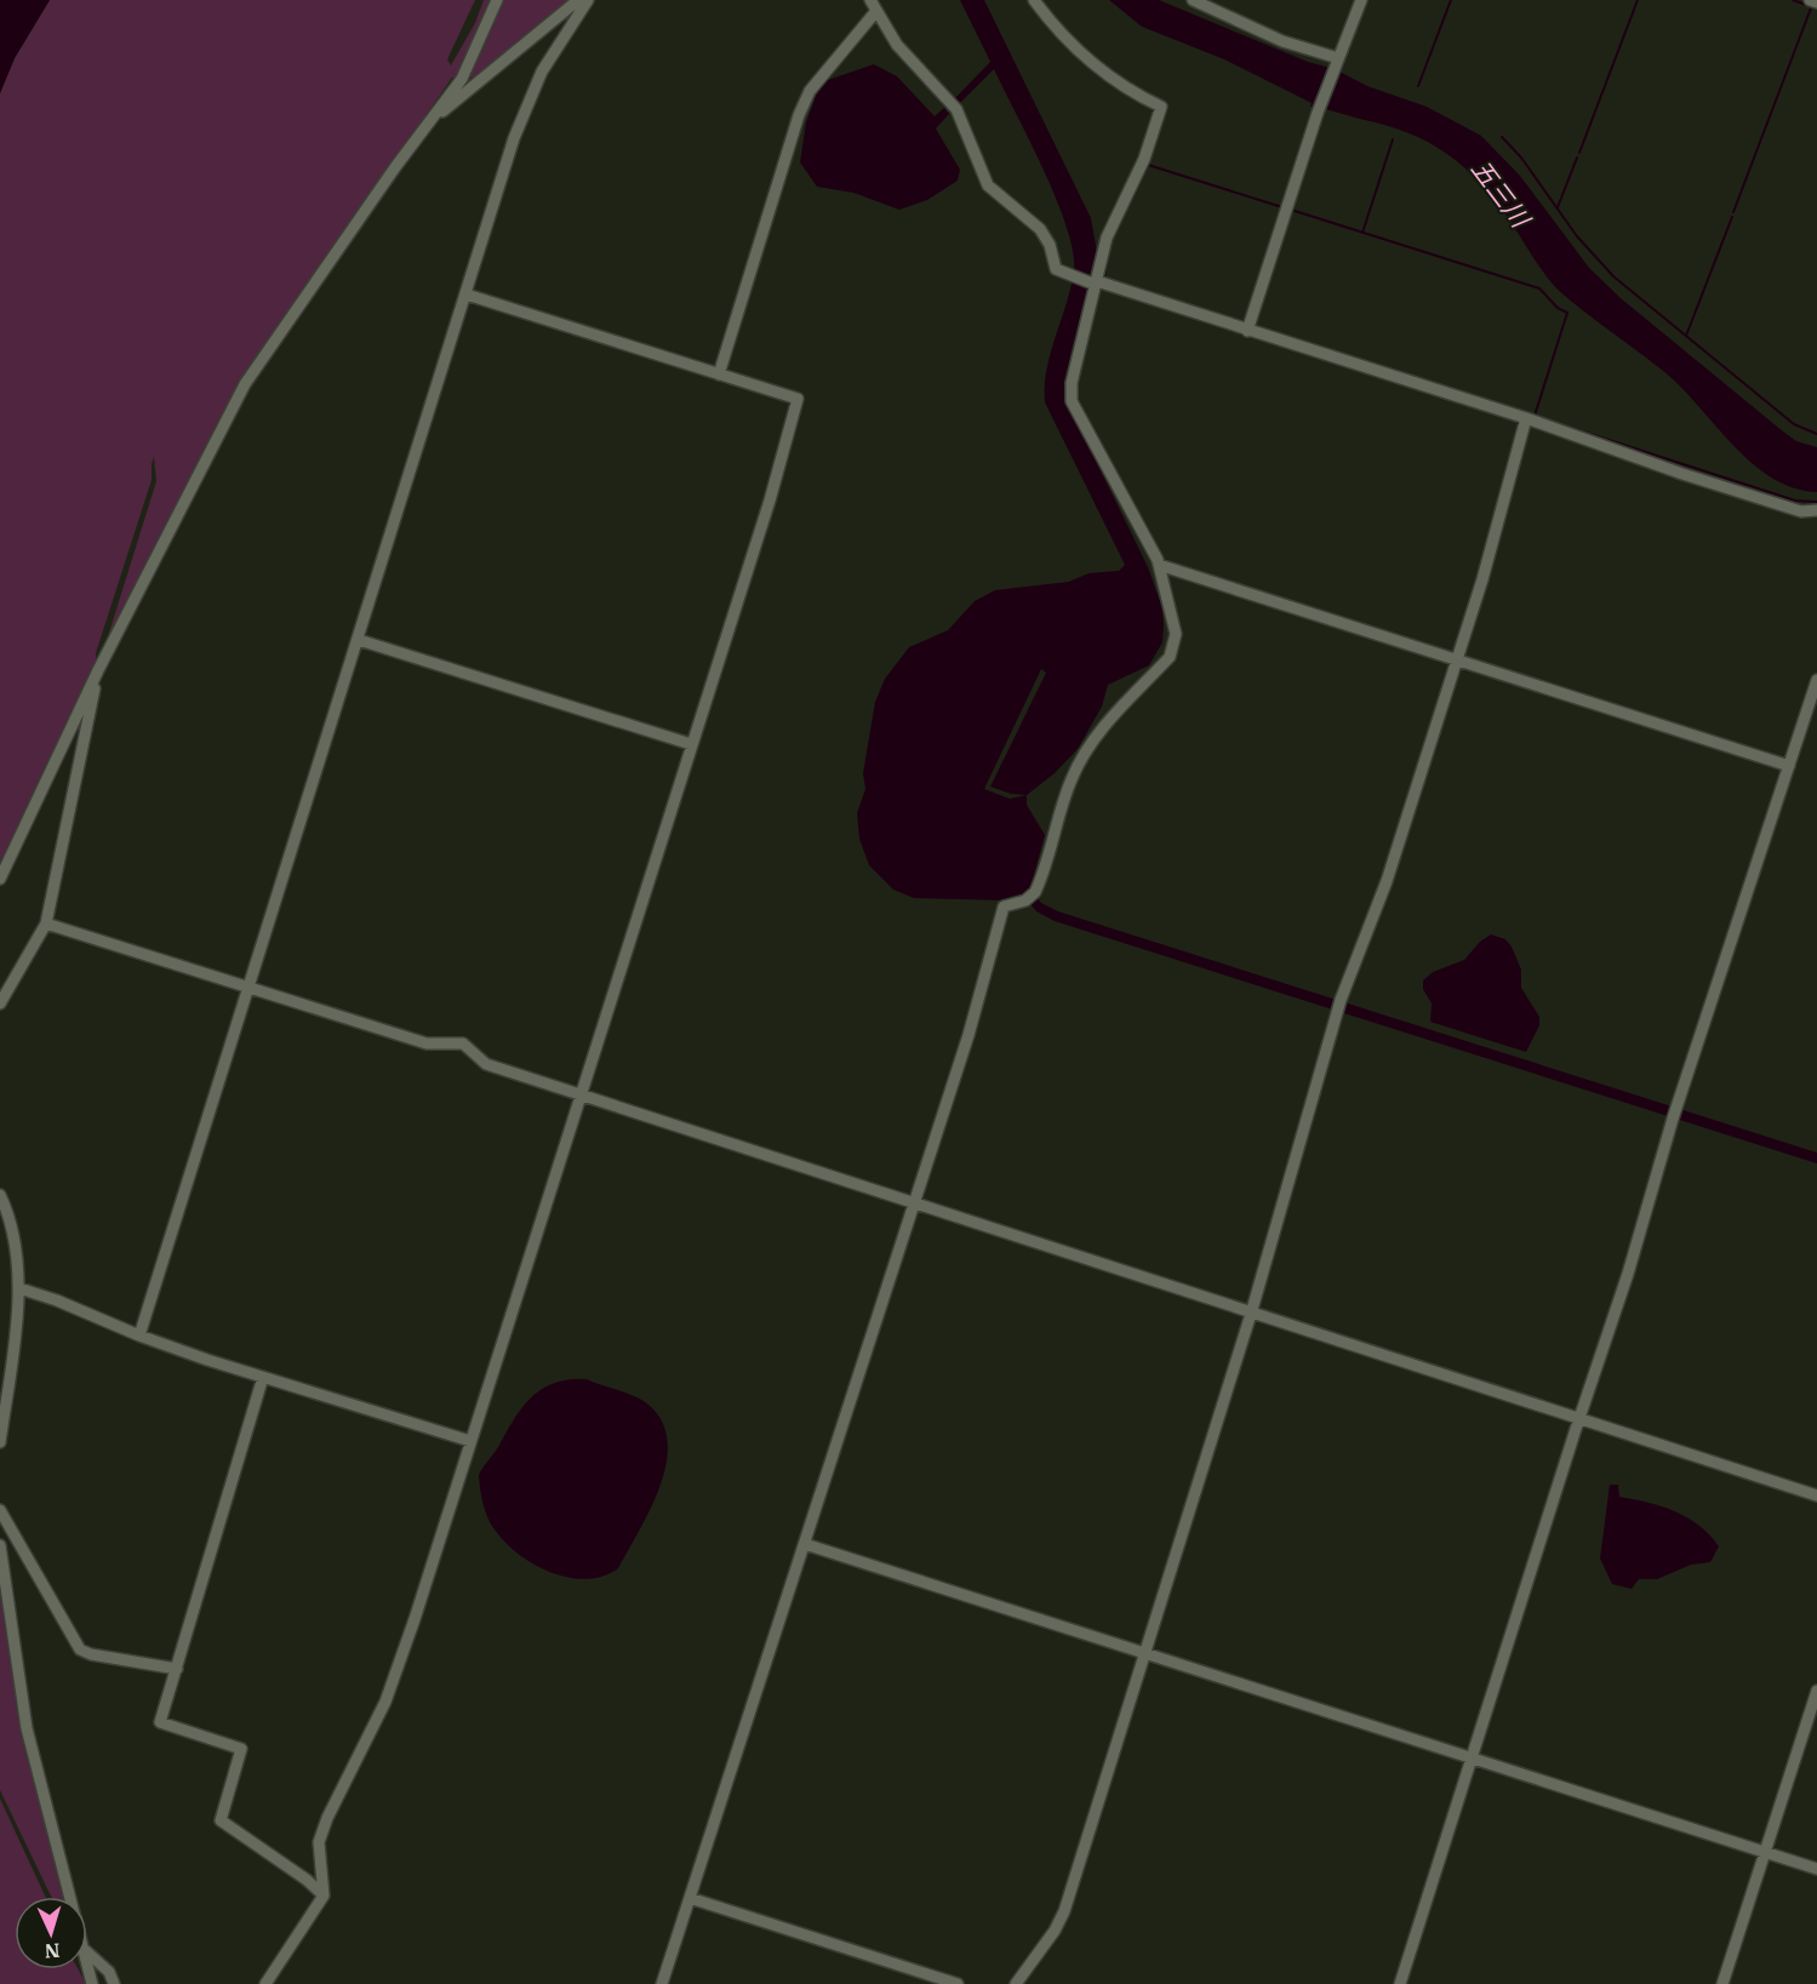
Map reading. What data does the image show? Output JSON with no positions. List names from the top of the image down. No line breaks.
{"water":["五三川"],"north":"bottom"}
